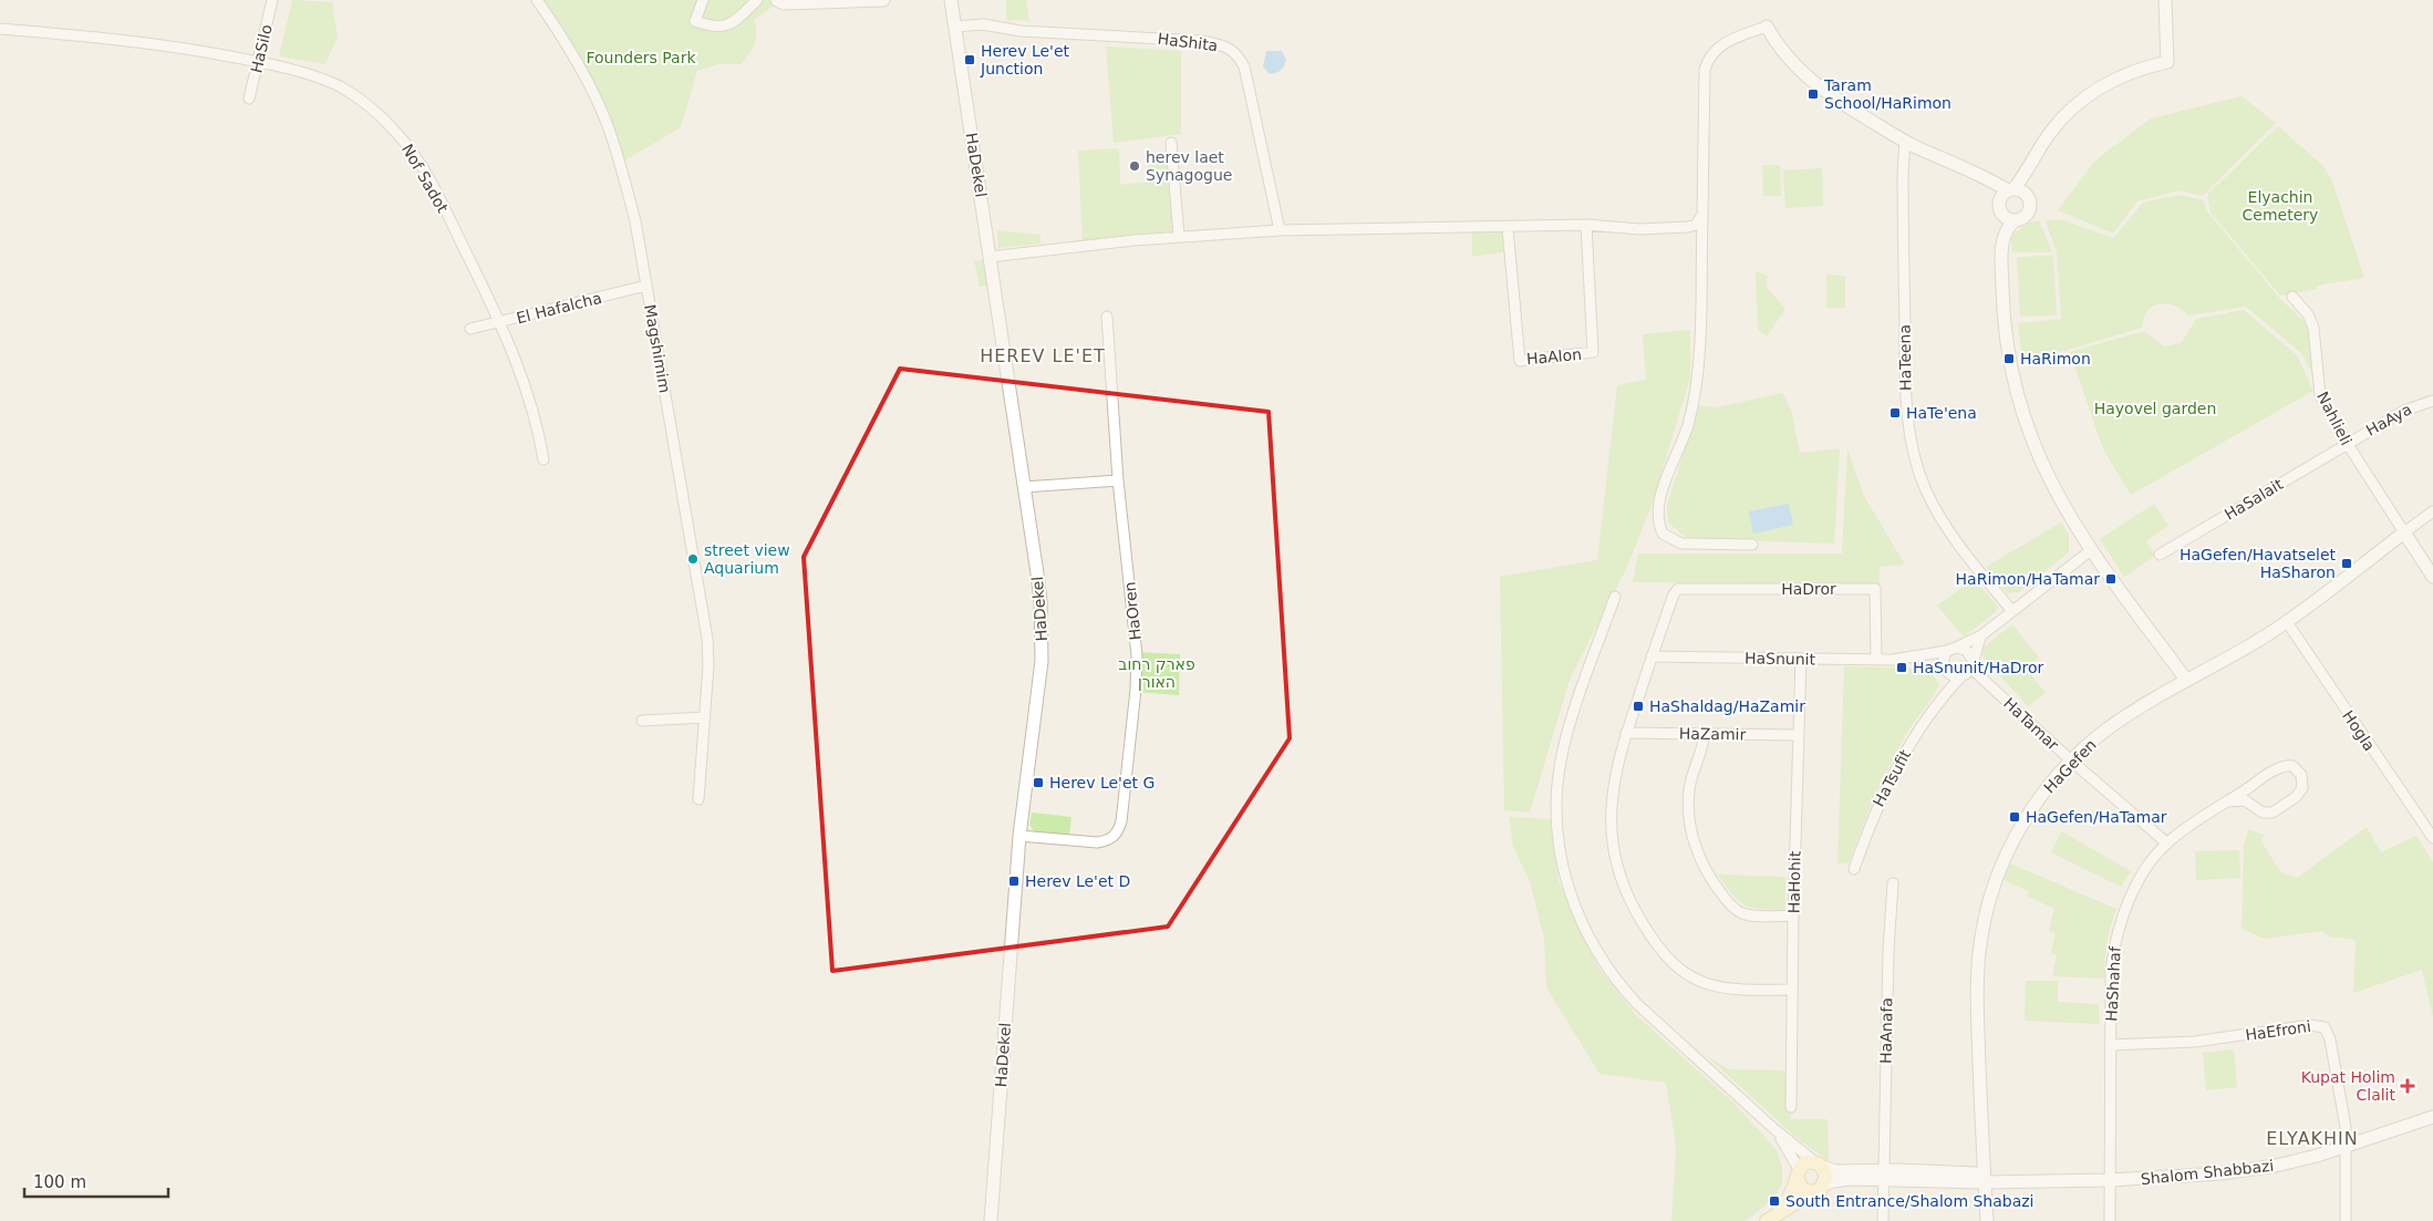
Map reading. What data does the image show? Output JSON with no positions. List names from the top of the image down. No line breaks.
{"streets":{"street":["HaShita","HaSilo","HaDekel","Nof Sadot","El Hafalcha","Magshimim","HaAlon","HaTeena","Nahlieli","HaAya","HaSalait","HaDror","HaOren","HaSnunit","HaTamar","Hogla","HaZamir","HaGefen","HaTsufit","HaHohit","HaShahaf","HaAnafa","HaEfroni","Shalom Shabbazi"]},"crossings":[["HaShita","HaDekel"],["HaSilo","Nof Sadot"],["HaDekel","HaOren"],["Nof Sadot","El Hafalcha"],["El Hafalcha","Magshimim"],["Nahlieli","HaAya"],["Nahlieli","HaSalait"],["Nahlieli","HaGefen"],["HaAya","HaSalait"],["HaDror","HaSnunit"],["HaSnunit","HaTamar"],["HaSnunit","HaTsufit"],["HaSnunit","HaHohit"],["HaTamar","HaGefen"],["HaTamar","HaTsufit"],["HaTamar","HaShahaf"],["Hogla","HaGefen"],["HaZamir","HaHohit"],["HaGefen","Shalom Shabbazi"],["HaShahaf","HaEfroni"],["HaShahaf","Shalom Shabbazi"],["HaAnafa","Shalom Shabbazi"],["HaEfroni","Shalom Shabbazi"]],"districts":["HEREV LE'ET","ELYAKHIN"],"parks":["Founders Park","Elyachin Cemetery","Hayovel garden","פארק רחוב האורן"],"places":{"transit":["Herev Le'et Junction","Taram School/HaRimon","HaRimon","HaTe'ena","HaGefen/Havatselet HaSharon","HaRimon/HaTamar","HaSnunit/HaDror","HaShaldag/HaZamir","Herev Le'et G","HaGefen/HaTamar","Herev Le'et D","South Entrance/Shalom Shabazi"],"other":["herev laet Synagogue","street view Aquarium"],"health":["Kupat Holim Clalit"]},"scale_bar":"100 m"}
